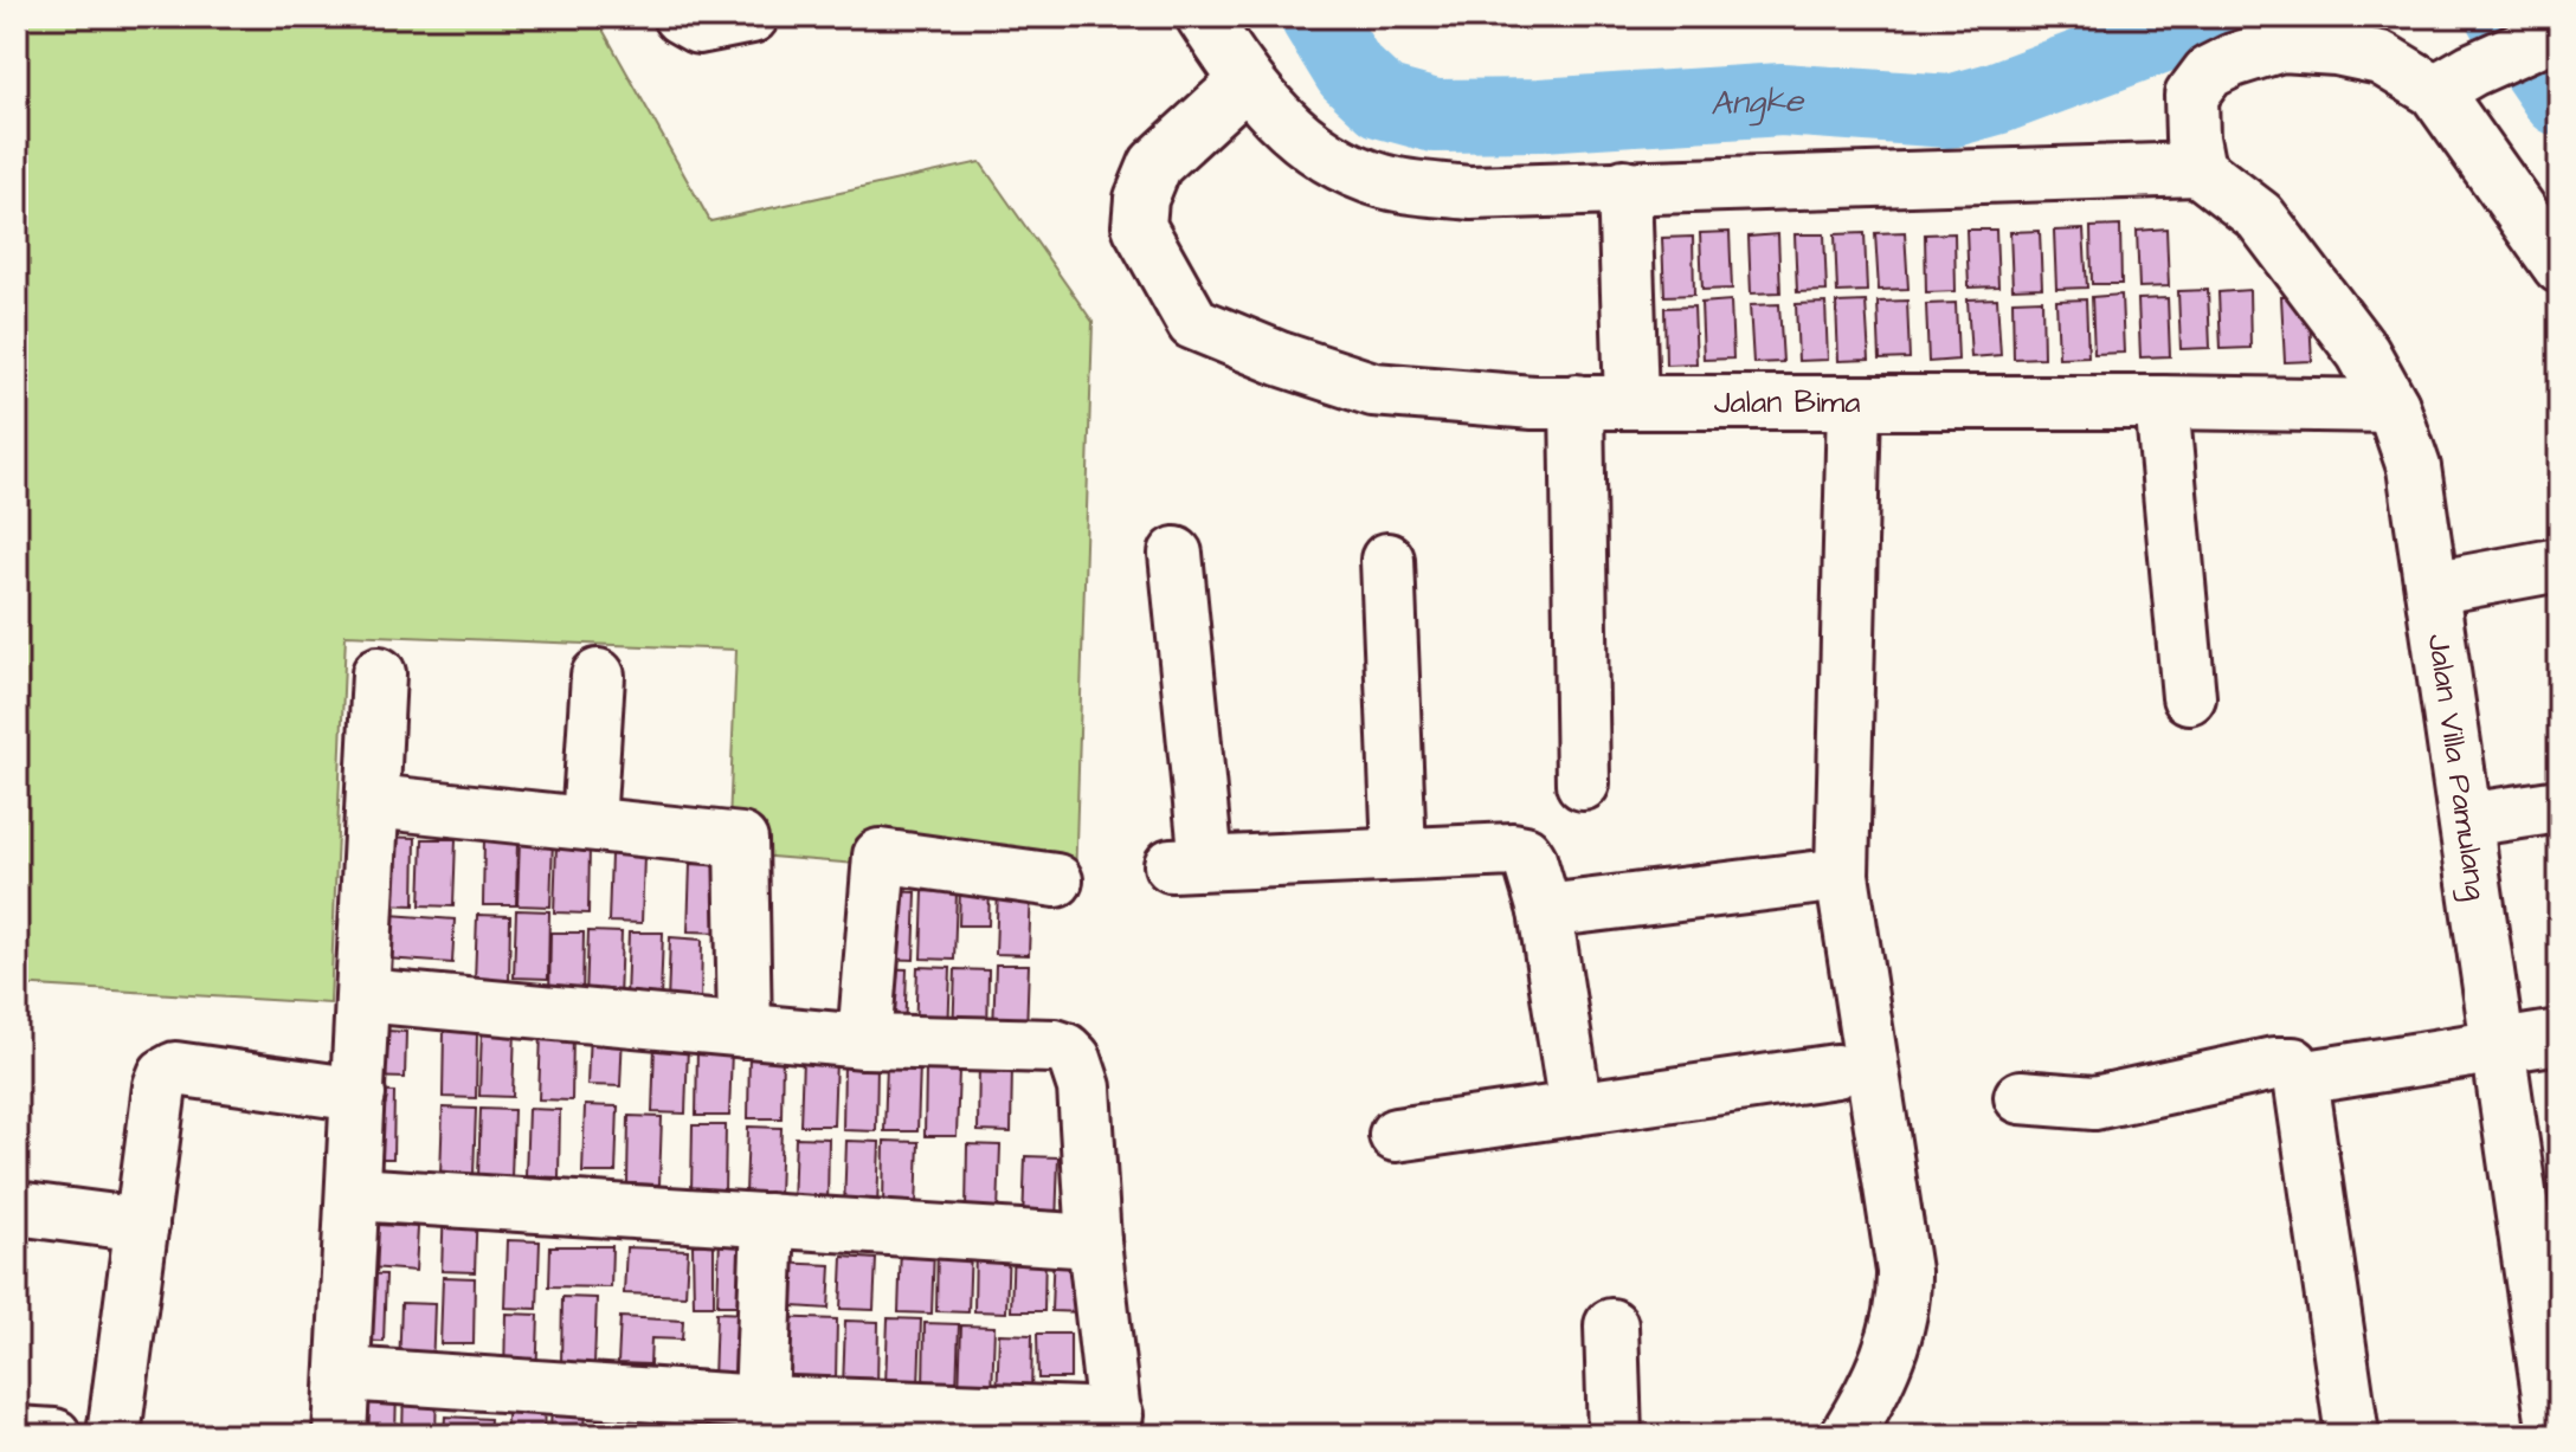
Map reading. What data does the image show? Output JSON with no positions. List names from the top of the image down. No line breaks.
{"streets":{"street":["Jalan Bima","Jalan Villa Pamulang"]},"crossings":[["Jalan Bima","Jalan Villa Pamulang"]],"water":["Angke"]}
